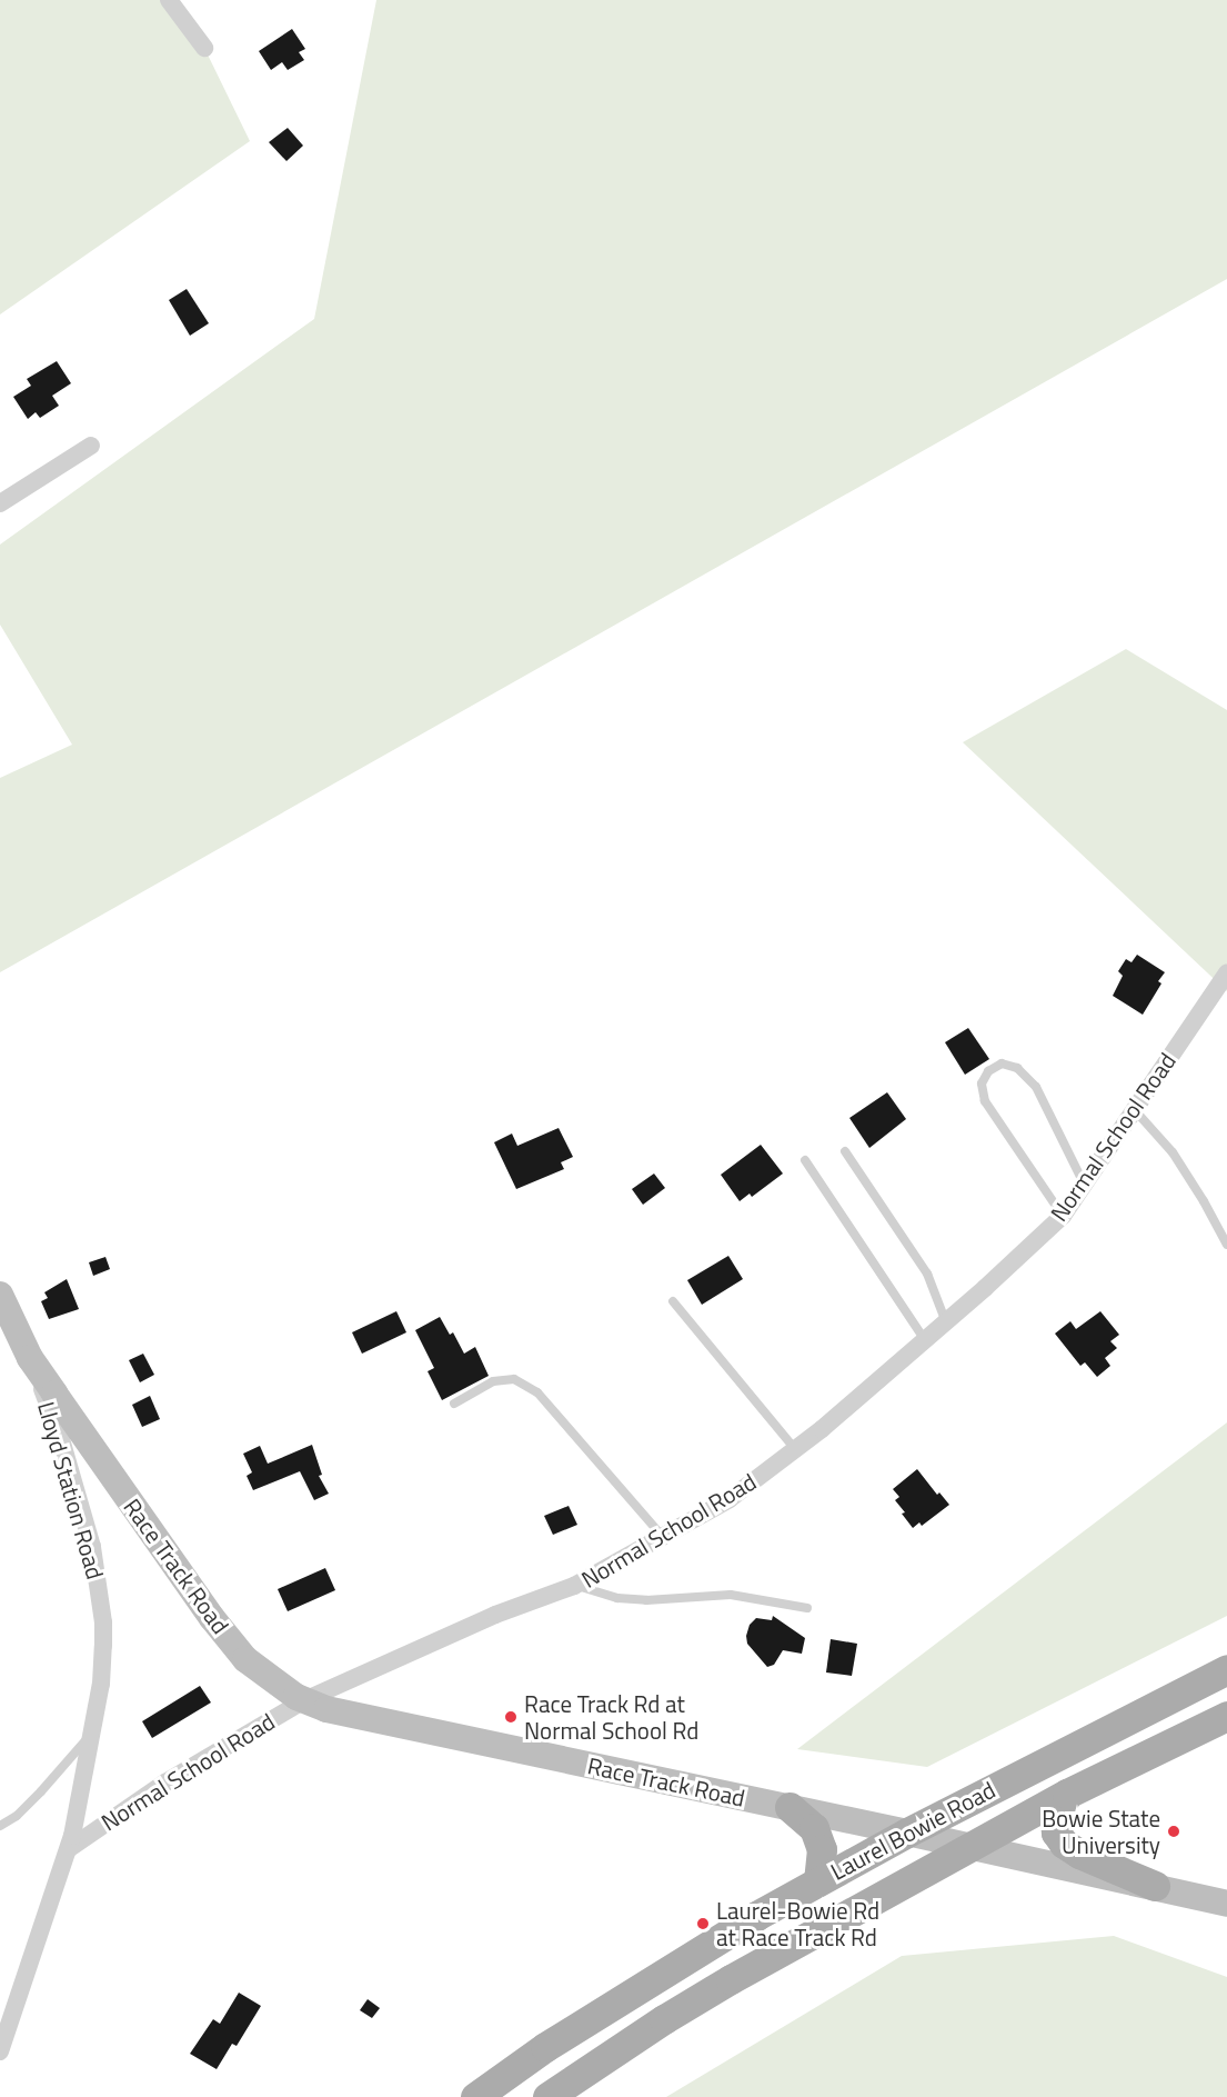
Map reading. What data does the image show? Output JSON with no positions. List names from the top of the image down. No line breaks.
{"streets":{"main road":["Race Track Road","Laurel Bowie Road"],"street":["Normal School Road","Lloyd Station Road"]},"crossings":[["Normal School Road","Lloyd Station Road"],["Normal School Road","Race Track Road"],["Lloyd Station Road","Race Track Road"],["Race Track Road","Laurel Bowie Road"]],"places":["Race Track Rd at Normal School Rd","Bowie State University","Laurel-Bowie Rd at Race Track Rd"]}
